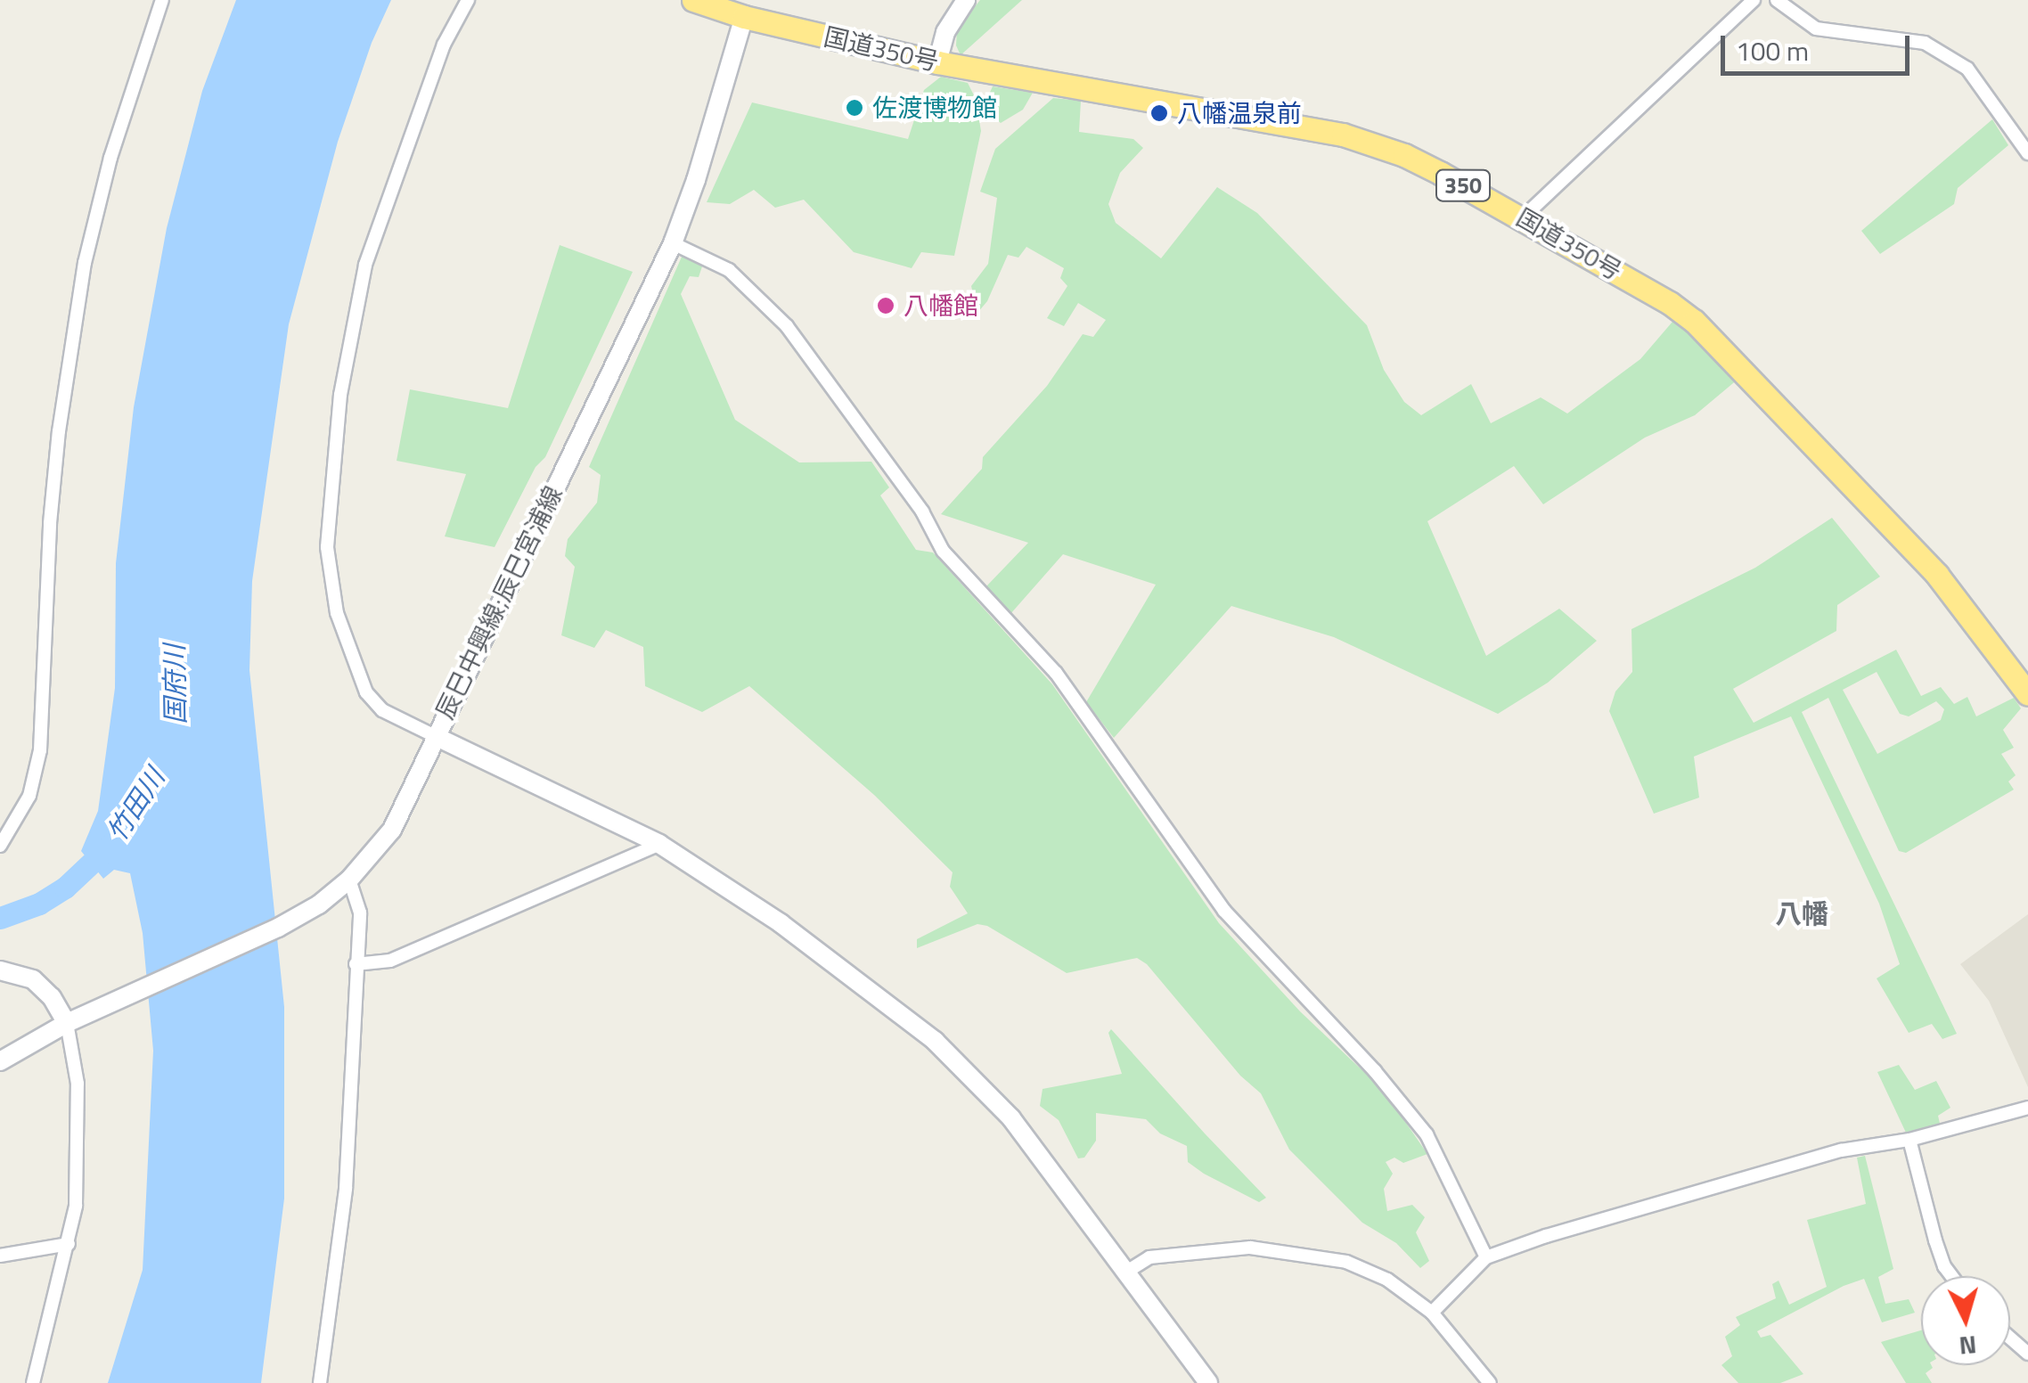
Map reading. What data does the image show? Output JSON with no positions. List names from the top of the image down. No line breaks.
{"streets":{"highway":["国道350号","350"],"main road":["辰巳中興線;辰巳宮浦線"]},"crossings":[["国道350号","辰巳中興線;辰巳宮浦線"]],"districts":["八幡"],"water":["国府川","竹田川"],"places":["佐渡博物館","八幡温泉前","八幡館"],"scale_bar":"100 m","north":"bottom"}
